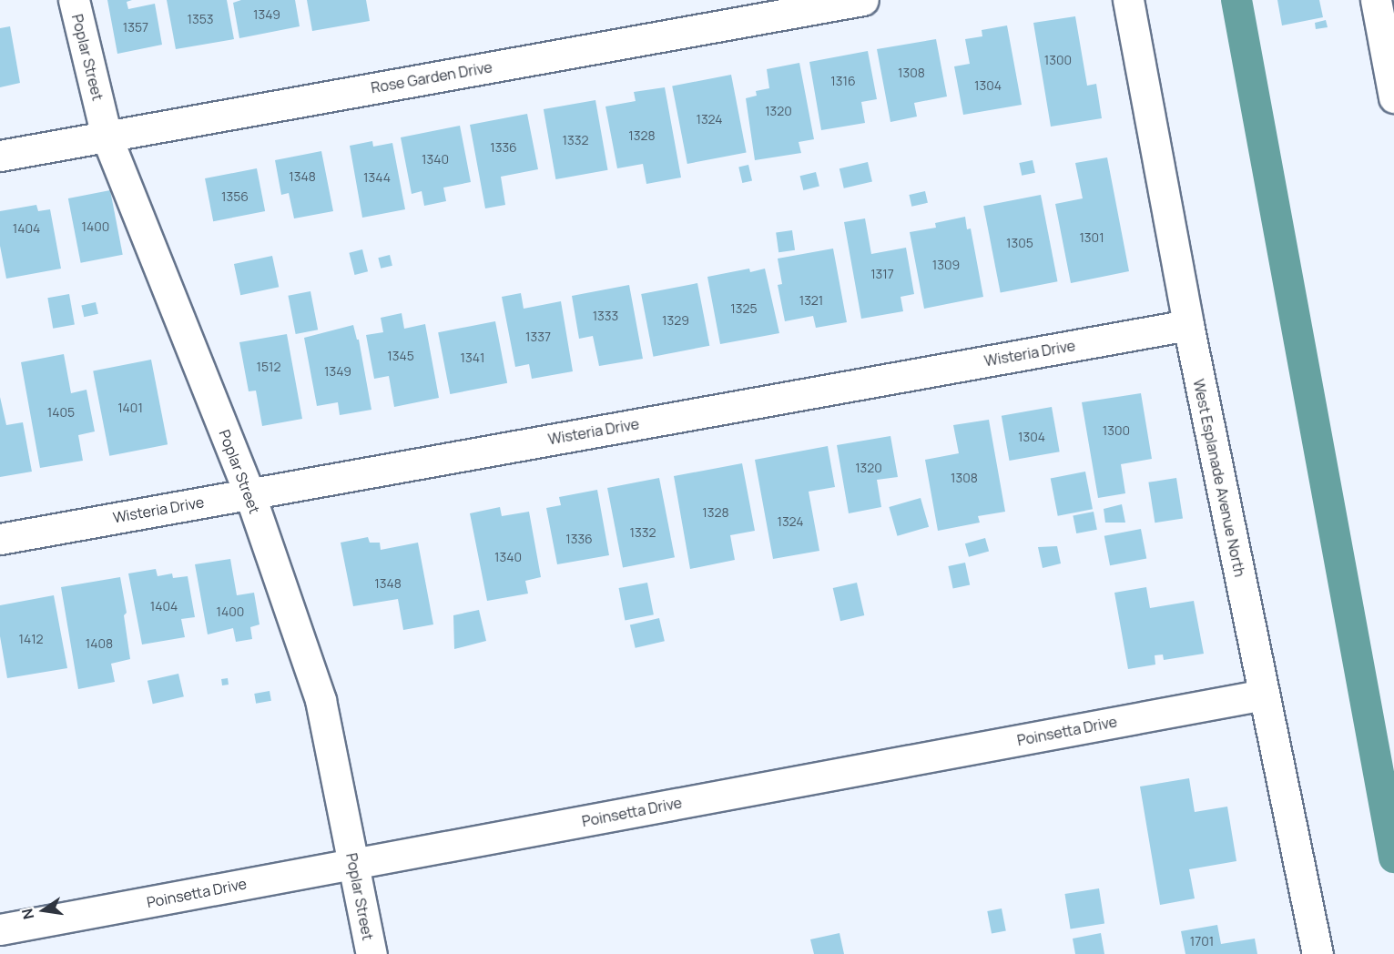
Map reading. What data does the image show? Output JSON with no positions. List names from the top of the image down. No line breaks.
{"streets":{"street":["Poplar Street","Rose Garden Drive","Wisteria Drive","West Esplanade Avenue North","Poinsetta Drive"]},"crossings":[["Poplar Street","Rose Garden Drive"],["Poplar Street","Wisteria Drive"],["Poplar Street","Poinsetta Drive"],["Wisteria Drive","West Esplanade Avenue North"],["West Esplanade Avenue North","Poinsetta Drive"]],"house_numbers":["1349","1353","1357","1300","1308","1316","1304","1320","1324","1328","1332","1336","1340","1348","1344","1356","1400","1404","1301","1305","1309","1317","1321","1325","1333","1329","1337","1345","1341","1512","1349","1401","1405","1300","1304","1320","1308","1328","1324","1332","1336","1340","1348","1404","1400","1412","1408","1701"],"north":"left"}
